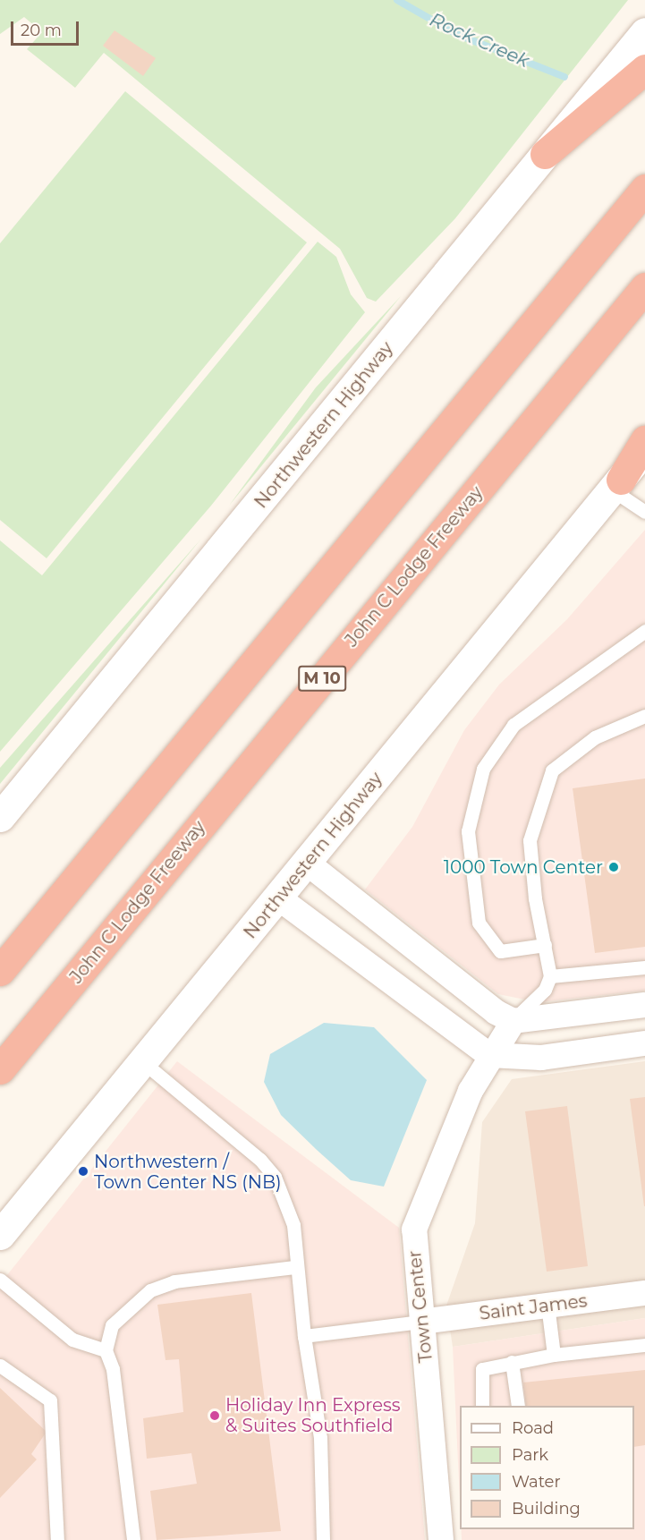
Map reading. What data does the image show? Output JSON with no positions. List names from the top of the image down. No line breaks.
{"streets":{"highway":["John C Lodge Freeway","M 10"],"main road":["Northwestern Highway"],"street":["Town Center","Saint James"]},"crossings":[["Town Center","Saint James"]],"water":["Rock Creek"],"places":["1000 Town Center","Northwestern / Town Center NS (NB)","Holiday Inn Express & Suites Southfield"],"legend":["Road","Park","Water","Building"],"scale_bar":"20 m"}
